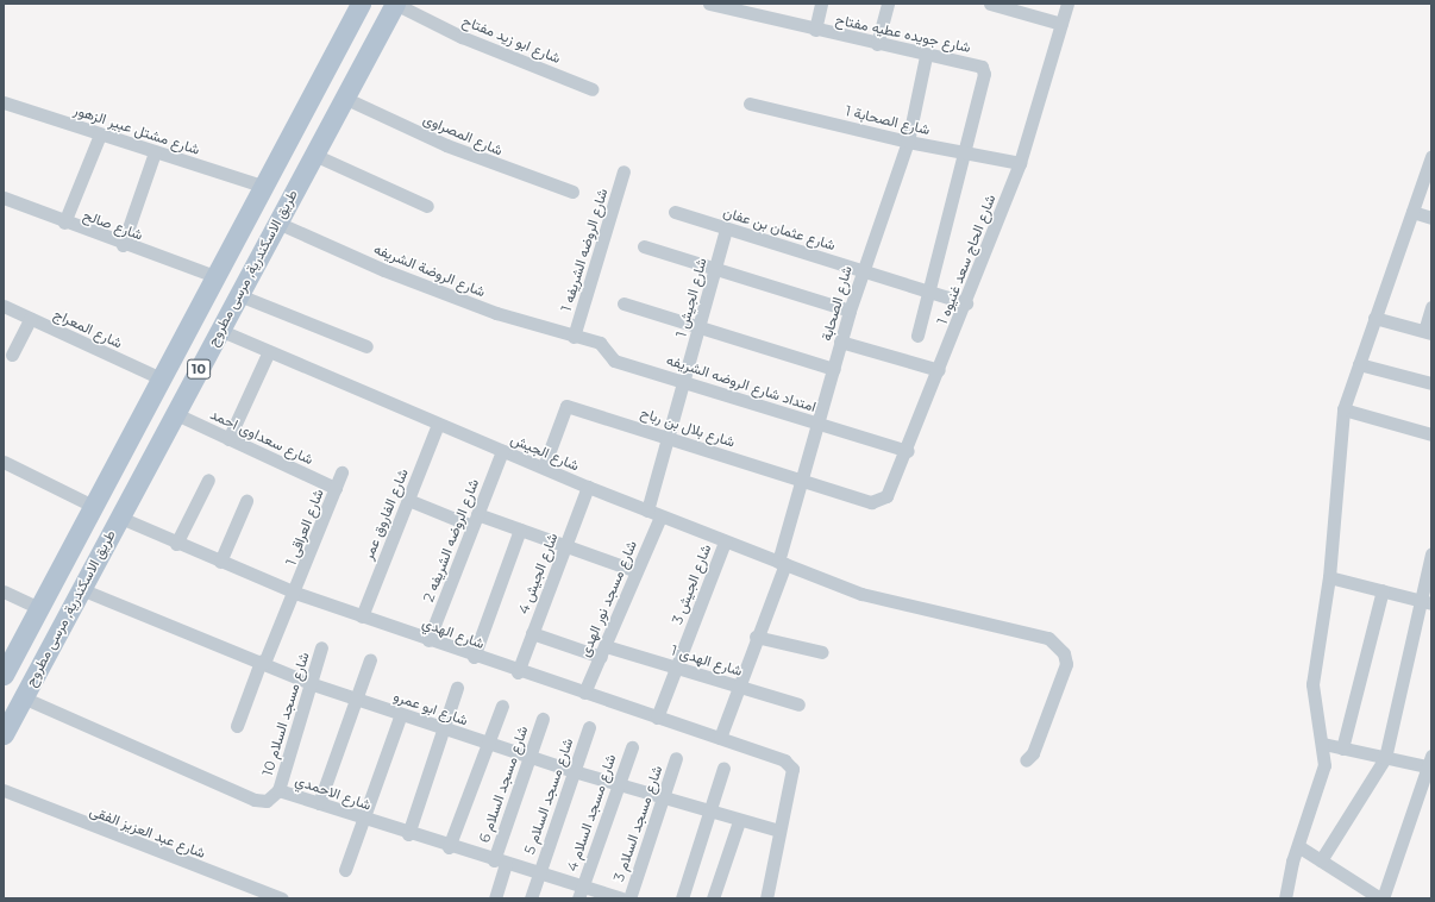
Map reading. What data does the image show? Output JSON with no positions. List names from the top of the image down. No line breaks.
{"streets":{"main road":["طريق الاسكندرية, مرسى مطروح","10"],"street":["شارع جويده عطيه مفتاح","شارع ابو زيد مفتاح","شارع الصحابة 1","شارع مشتل عبير الزهور","شارع المصراوى","شارع صالح","شارع عثمان بن عفان","شارع الروضه الشريفه 1","شارع الحاج سعد غنيوه 1","شارع الروضة الشريفه","شارع الجيش 1","شارع الصحابة","شارع المعراج","امتداد شارع الروضه الشريفه","شارع بلال بن رباح","شارع سعداوى احمد","شارع الجيش","شارع الفاروق عمر","شارع العراقى 1","شارع الروضه الشريفه 2","شارع الجيش 4","شارع الجيش 3","شارع مسجد نور الهدى","شارع الهدي","شارع الهدى 1","شارع ابو عمرو","شارع مسجد السلام 10","شارع مسجد السلام 6","شارع الاحمدي","شارع مسجد السلام 5","شارع مسجد السلام 4","شارع مسجد السلام 3","شارع عبد العزيز الفقى"]},"crossings":[["شارع جويده عطيه مفتاح","شارع الصحابة 1"],["شارع جويده عطيه مفتاح","شارع الصحابة"],["شارع ابو زيد مفتاح","طريق الاسكندرية, مرسى مطروح"],["شارع الصحابة 1","شارع الحاج سعد غنيوه 1"],["شارع الصحابة 1","شارع الصحابة"],["شارع مشتل عبير الزهور","طريق الاسكندرية, مرسى مطروح"],["شارع المصراوى","طريق الاسكندرية, مرسى مطروح"],["شارع صالح","طريق الاسكندرية, مرسى مطروح"],["شارع عثمان بن عفان","شارع الحاج سعد غنيوه 1"],["شارع عثمان بن عفان","شارع الجيش 1"],["شارع عثمان بن عفان","شارع الصحابة"],["شارع الروضه الشريفه 1","شارع الروضة الشريفه"],["شارع الروضه الشريفه 1","امتداد شارع الروضه الشريفه"],["شارع الحاج سعد غنيوه 1","امتداد شارع الروضه الشريفه"],["شارع الحاج سعد غنيوه 1","شارع بلال بن رباح"],["طريق الاسكندرية, مرسى مطروح","شارع الروضة الشريفه"],["طريق الاسكندرية, مرسى مطروح","شارع المعراج"],["طريق الاسكندرية, مرسى مطروح","شارع سعداوى احمد"],["طريق الاسكندرية, مرسى مطروح","شارع الجيش"],["طريق الاسكندرية, مرسى مطروح","شارع الهدي"],["طريق الاسكندرية, مرسى مطروح","شارع ابو عمرو"],["طريق الاسكندرية, مرسى مطروح","شارع الاحمدي"],["شارع الروضة الشريفه","امتداد شارع الروضه الشريفه"],["شارع الجيش 1","امتداد شارع الروضه الشريفه"],["شارع الجيش 1","شارع بلال بن رباح"],["شارع الجيش 1","شارع الجيش"],["شارع الجيش 1","شارع مسجد نور الهدى"],["شارع الصحابة","امتداد شارع الروضه الشريفه"],["شارع الصحابة","شارع بلال بن رباح"],["شارع الصحابة","شارع الجيش"],["شارع الصحابة","شارع الهدي"],["شارع الصحابة","شارع الهدى 1"],["شارع بلال بن رباح","شارع الجيش"],["شارع سعداوى احمد","شارع العراقى 1"],["شارع الجيش","شارع الفاروق عمر"],["شارع الجيش","شارع الروضه الشريفه 2"],["شارع الجيش","شارع الجيش 4"],["شارع الجيش","شارع الجيش 3"],["شارع الجيش","شارع مسجد نور الهدى"],["شارع الفاروق عمر","شارع الهدي"],["شارع العراقى 1","شارع الهدي"],["شارع العراقى 1","شارع ابو عمرو"],["شارع الروضه الشريفه 2","شارع الهدي"],["شارع الجيش 4","شارع الهدي"],["شارع الجيش 4","شارع الهدى 1"],["شارع الجيش 3","شارع الهدي"],["شارع الجيش 3","شارع الهدى 1"],["شارع مسجد نور الهدى","شارع الهدي"],["شارع مسجد نور الهدى","شارع الهدى 1"],["شارع الهدي","شارع ابو عمرو"],["شارع ابو عمرو","شارع مسجد السلام 10"],["شارع ابو عمرو","شارع مسجد السلام 6"],["شارع ابو عمرو","شارع مسجد السلام 5"],["شارع ابو عمرو","شارع مسجد السلام 4"],["شارع ابو عمرو","شارع مسجد السلام 3"],["شارع مسجد السلام 10","شارع الاحمدي"],["شارع مسجد السلام 6","شارع الاحمدي"],["شارع الاحمدي","شارع مسجد السلام 5"],["شارع الاحمدي","شارع مسجد السلام 4"]]}
